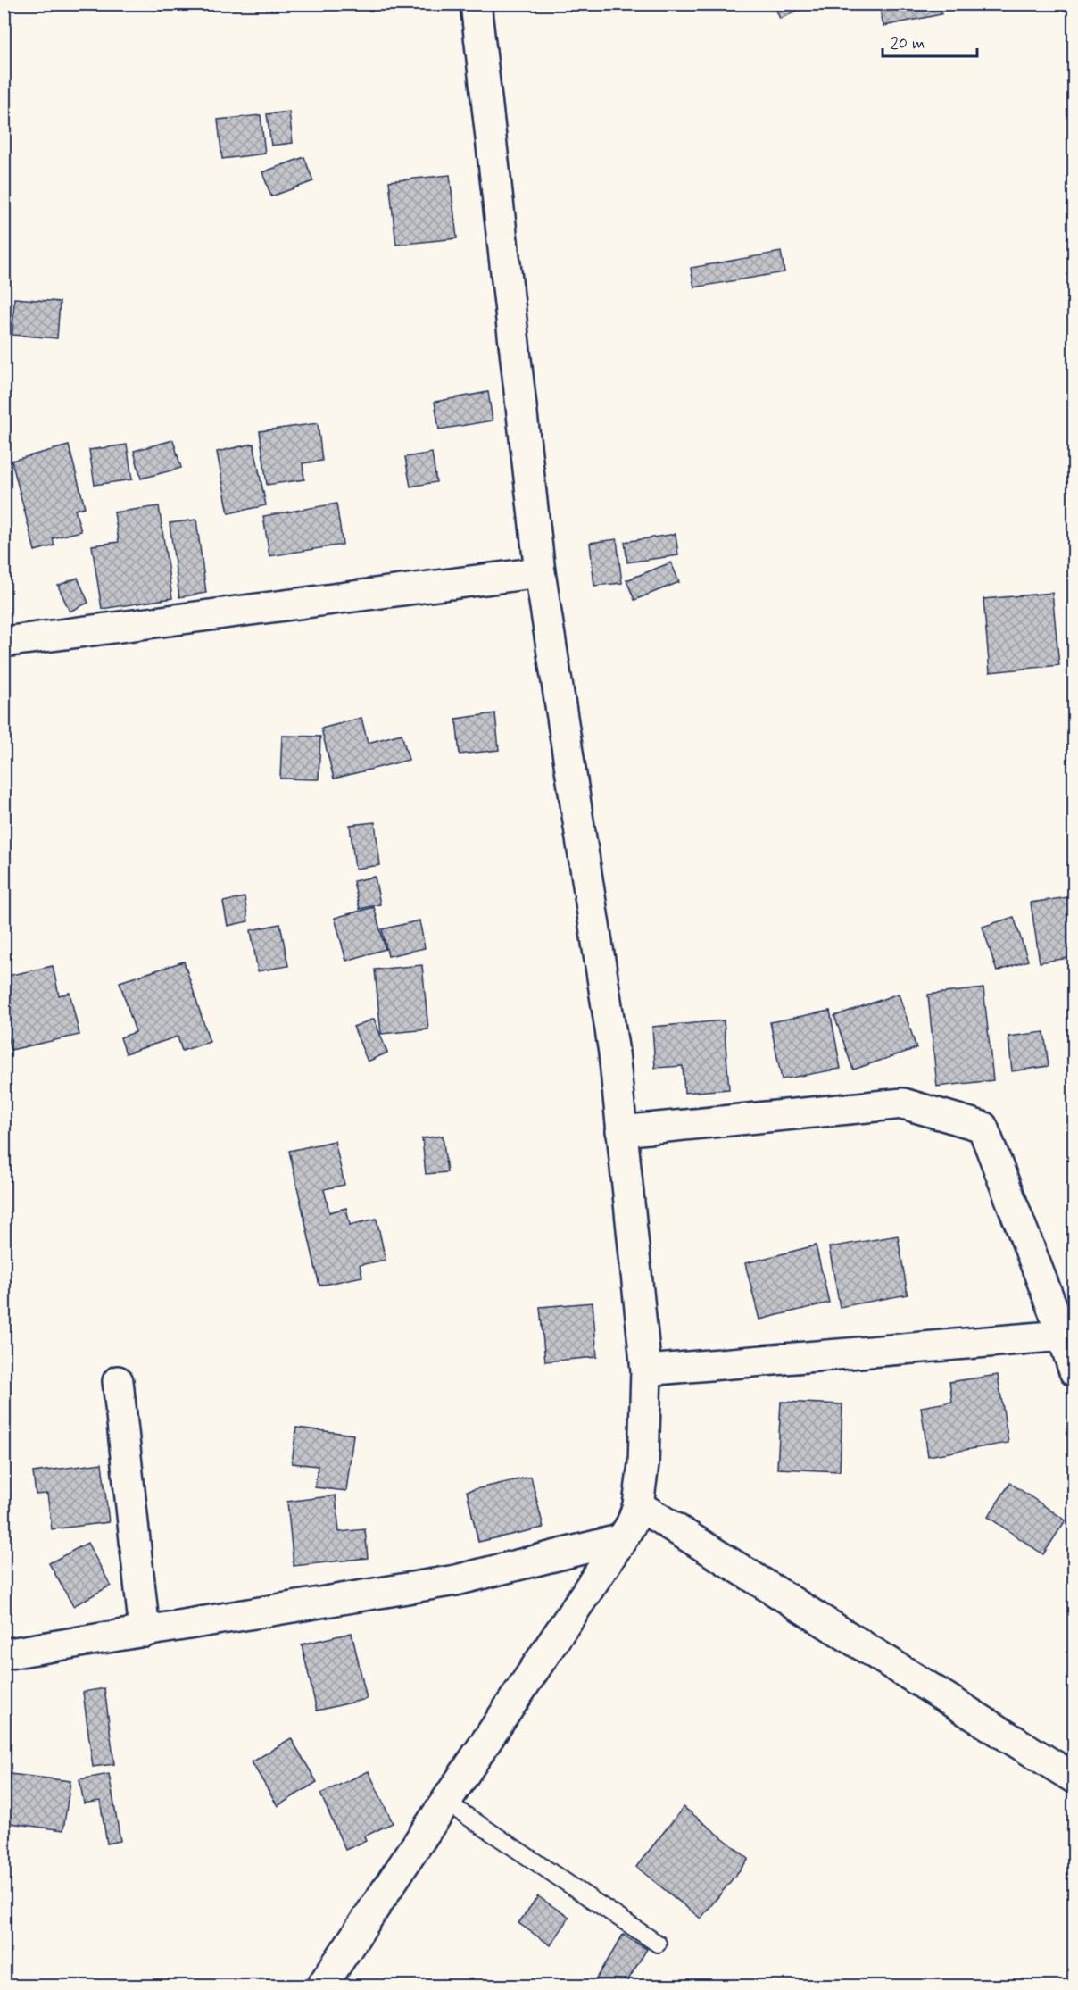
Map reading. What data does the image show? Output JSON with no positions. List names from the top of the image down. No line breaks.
{"scale_bar":"20 m"}
